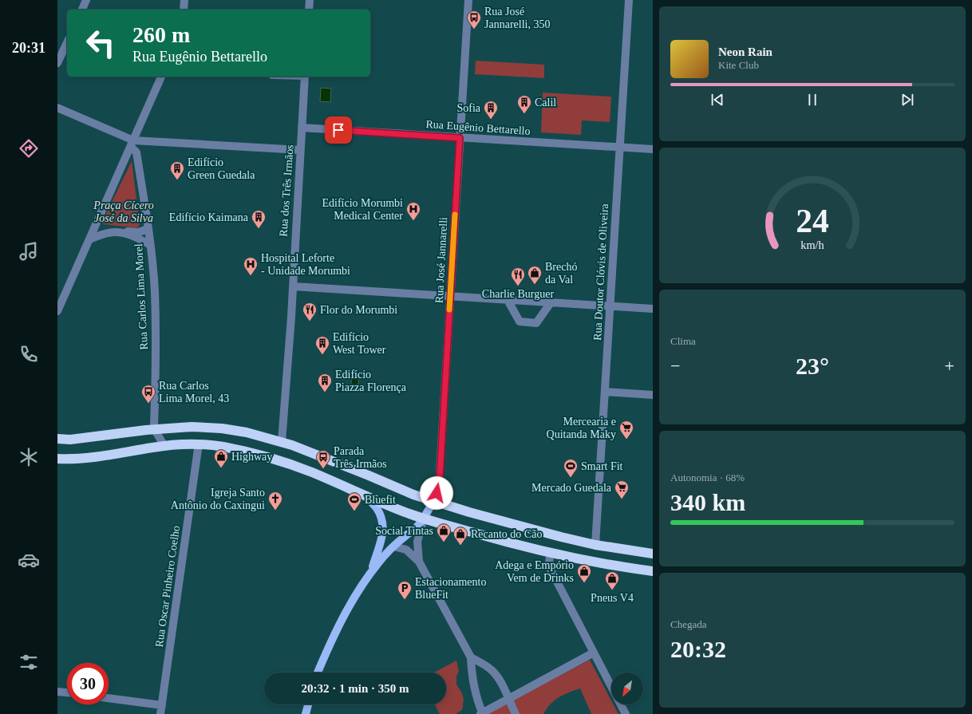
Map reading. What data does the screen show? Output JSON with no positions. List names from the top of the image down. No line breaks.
{"streets":{"main road":["Rua José Jannarelli"],"street":["Rua Eugênio Bettarello","Rua dos Três Irmãos","Rua Doutor Clóvis de Oliveira","Rua Carlos Lima Morel","Rua Oscar Pinheiro Coelho"]},"crossings":[["Rua Eugênio Bettarello","Rua dos Três Irmãos"],["Rua Eugênio Bettarello","Rua José Jannarelli"],["Rua Eugênio Bettarello","Rua Doutor Clóvis de Oliveira"]],"parks":["Praça Cícero José da Silva"],"places":{"bus stop":["Rua José Jannarelli, 350","Rua Carlos Lima Morel, 43","Parada Três Irmãos"],"building":["Calil","Sofia","Edifício Green Guedala","Edifício Kaimana","Edifício West Tower","Edifício Piazza Florença"],"hospital":["Edifício Morumbi Medical Center","Hospital Leforte - Unidade Morumbi"],"shop":["Brechó da Val","Highway","Social Tintas","Recanto do Cão","Adega e Empório Vem de Drinks","Pneus V4"],"restaurant":["Charlie Burguer","Flor do Morumbi"],"supermarket":["Mercearia e Quitanda Maky","Mercado Guedala"],"sports":["Smart Fit","Bluefit"],"church":["Igreja Santo Antônio do Caxingui"],"parking":["Estacionamento BlueFit"]},"north":"bottom left","page":{"tabs":"20:31","turn":["260 m","Rua Eugênio Bettarello"],"song":["Neon Rain","Kite Club"],"tile":["Clima",["Autonomia · 68%","340 km"],["Chegada","20:32"]],"heat":["−","23°","+"],"limit":"30","trip":"20:32 · 1 min · 350 m","gauge":["24","km/h"]}}
